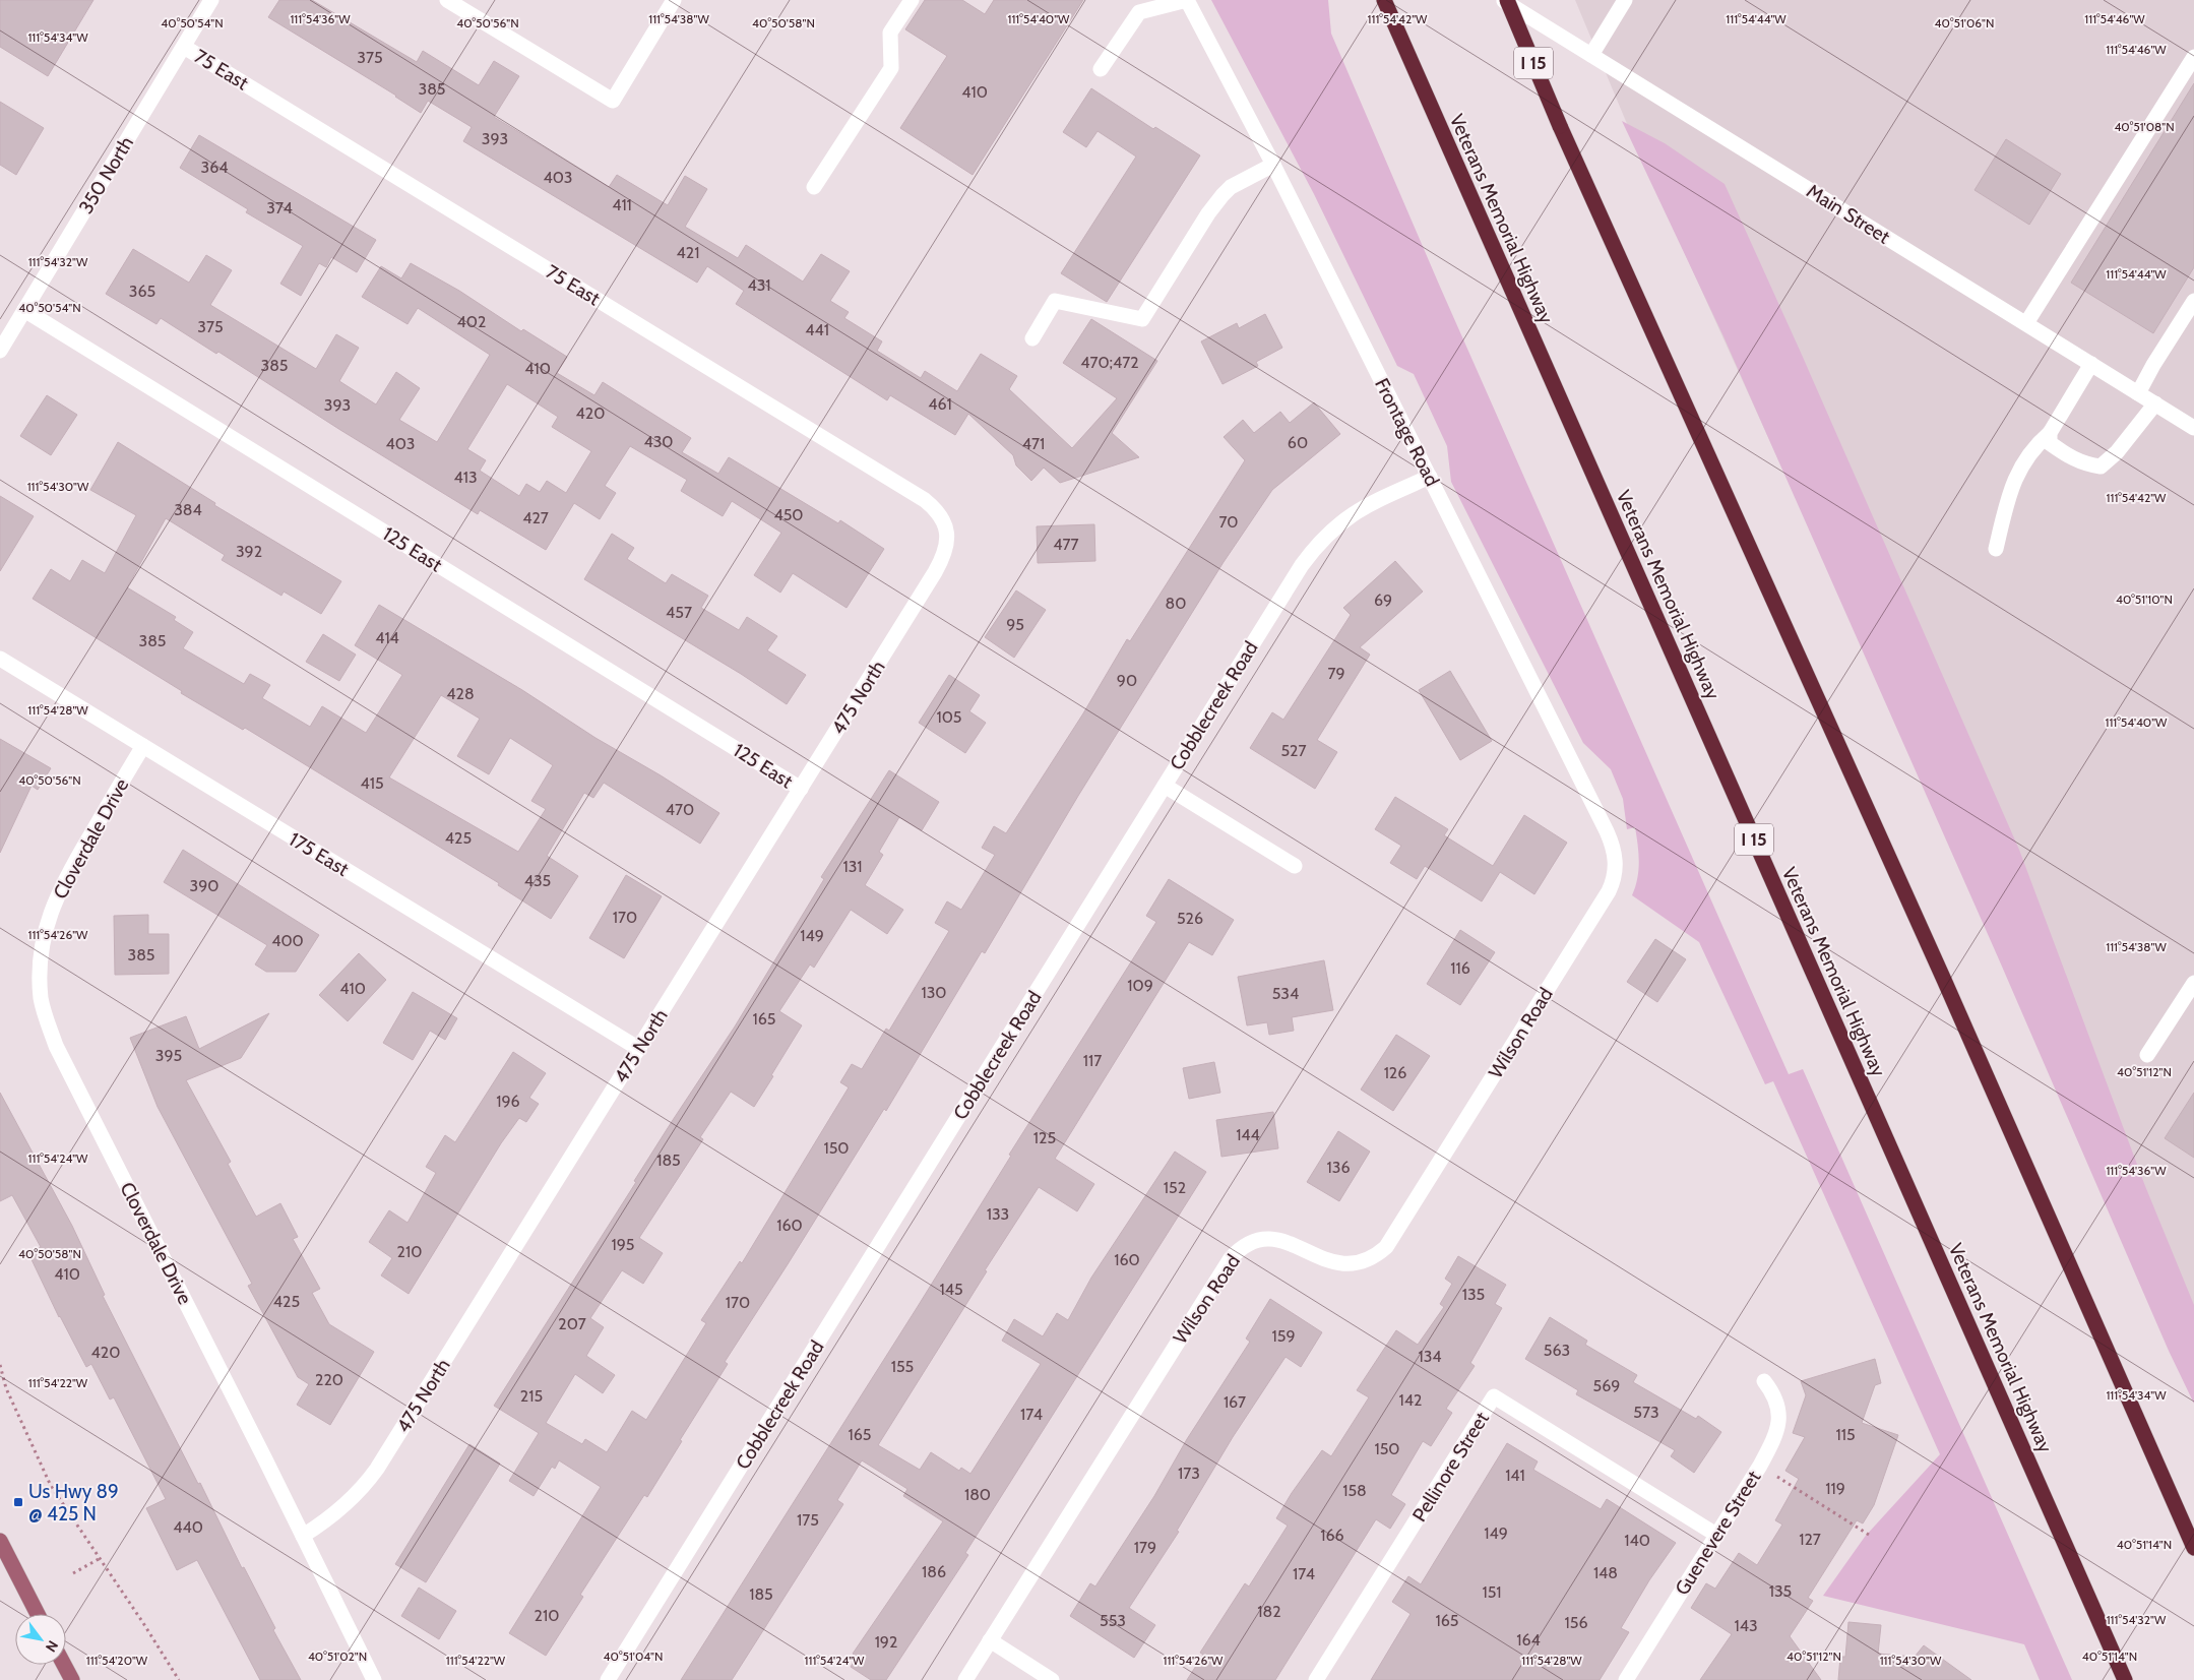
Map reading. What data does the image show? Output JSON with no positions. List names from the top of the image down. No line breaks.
{"streets":{"highway":["I 15","Veterans Memorial Highway"],"street":["75 East","350 North","Main Street","Frontage Road","125 East","475 North","Cobblecreek Road","Cloverdale Drive","175 East","Wilson Road","Pellinore Street","Guenevere Street"]},"crossings":[["75 East","350 North"],["75 East","475 North"],["350 North","125 East"],["Frontage Road","Cobblecreek Road"],["Frontage Road","Wilson Road"],["125 East","475 North"],["475 North","Cloverdale Drive"],["475 North","175 East"],["Cloverdale Drive","175 East"],["Pellinore Street","Guenevere Street"]],"places":{"transit":["Us Hwy 89 @ 425 N"]},"house_numbers":["375","385","410","393","364","403","411","374","421","431","365","402","375","441","470;472","385","410","461","393","420","430","60","403","471","413","384","450","427","70","477","392","69","80","457","95","414","385","79","90","428","105","527","415","470","425","131","435","390","170","526","149","400","385","116","109","410","130","534","165","395","117","126","196","144","125","150","185","136","152","133","160","195","210","160","410","145","135","425","170","207","159","563","420","134","155","220","569","215","142","167","573","174","165","115","150","173","141","119","158","180","175","440","149","166","127","140","179","186","148","174","135","151","185","182","210","553","165","156","143","164","192"],"north":"bottom right","coordinates":["111°54'36\"W","111°54'38\"W","111°54'40\"W","111°54'42\"W","111°54'44\"W","111°54'46\"W","40°50'54\"N","40°50'56\"N","40°50'58\"N","40°51'06\"N","111°54'34\"W","40°51'08\"N","111°54'32\"W","111°54'30\"W","40°51'10\"N","111°54'28\"W","111°54'26\"W","40°51'12\"N","111°54'24\"W","111°54'22\"W","40°51'14\"N","40°51'02\"N","40°51'04\"N","111°54'20\"W"]}
